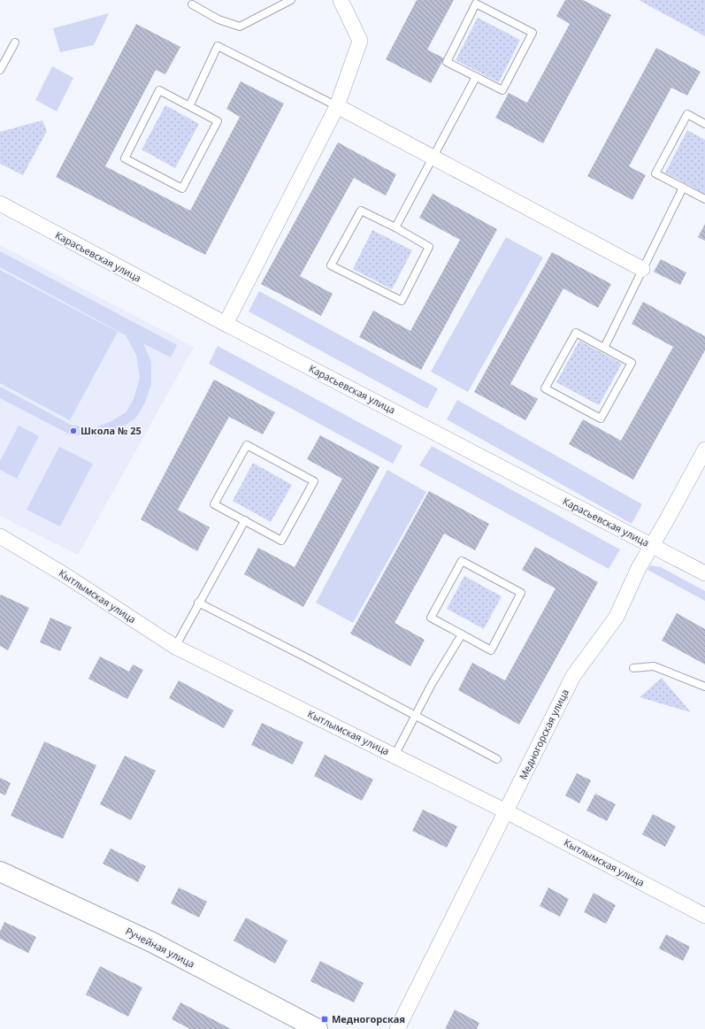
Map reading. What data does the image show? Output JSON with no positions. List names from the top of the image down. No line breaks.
{"streets":{"street":["Карасьевская улица","Кытлымская улица","Медногорская улица","Ручейная улица"]},"crossings":[["Карасьевская улица","Медногорская улица"],["Кытлымская улица","Медногорская улица"]],"places":{"other":["Школа № 25"],"transit":["Медногорская"]}}
